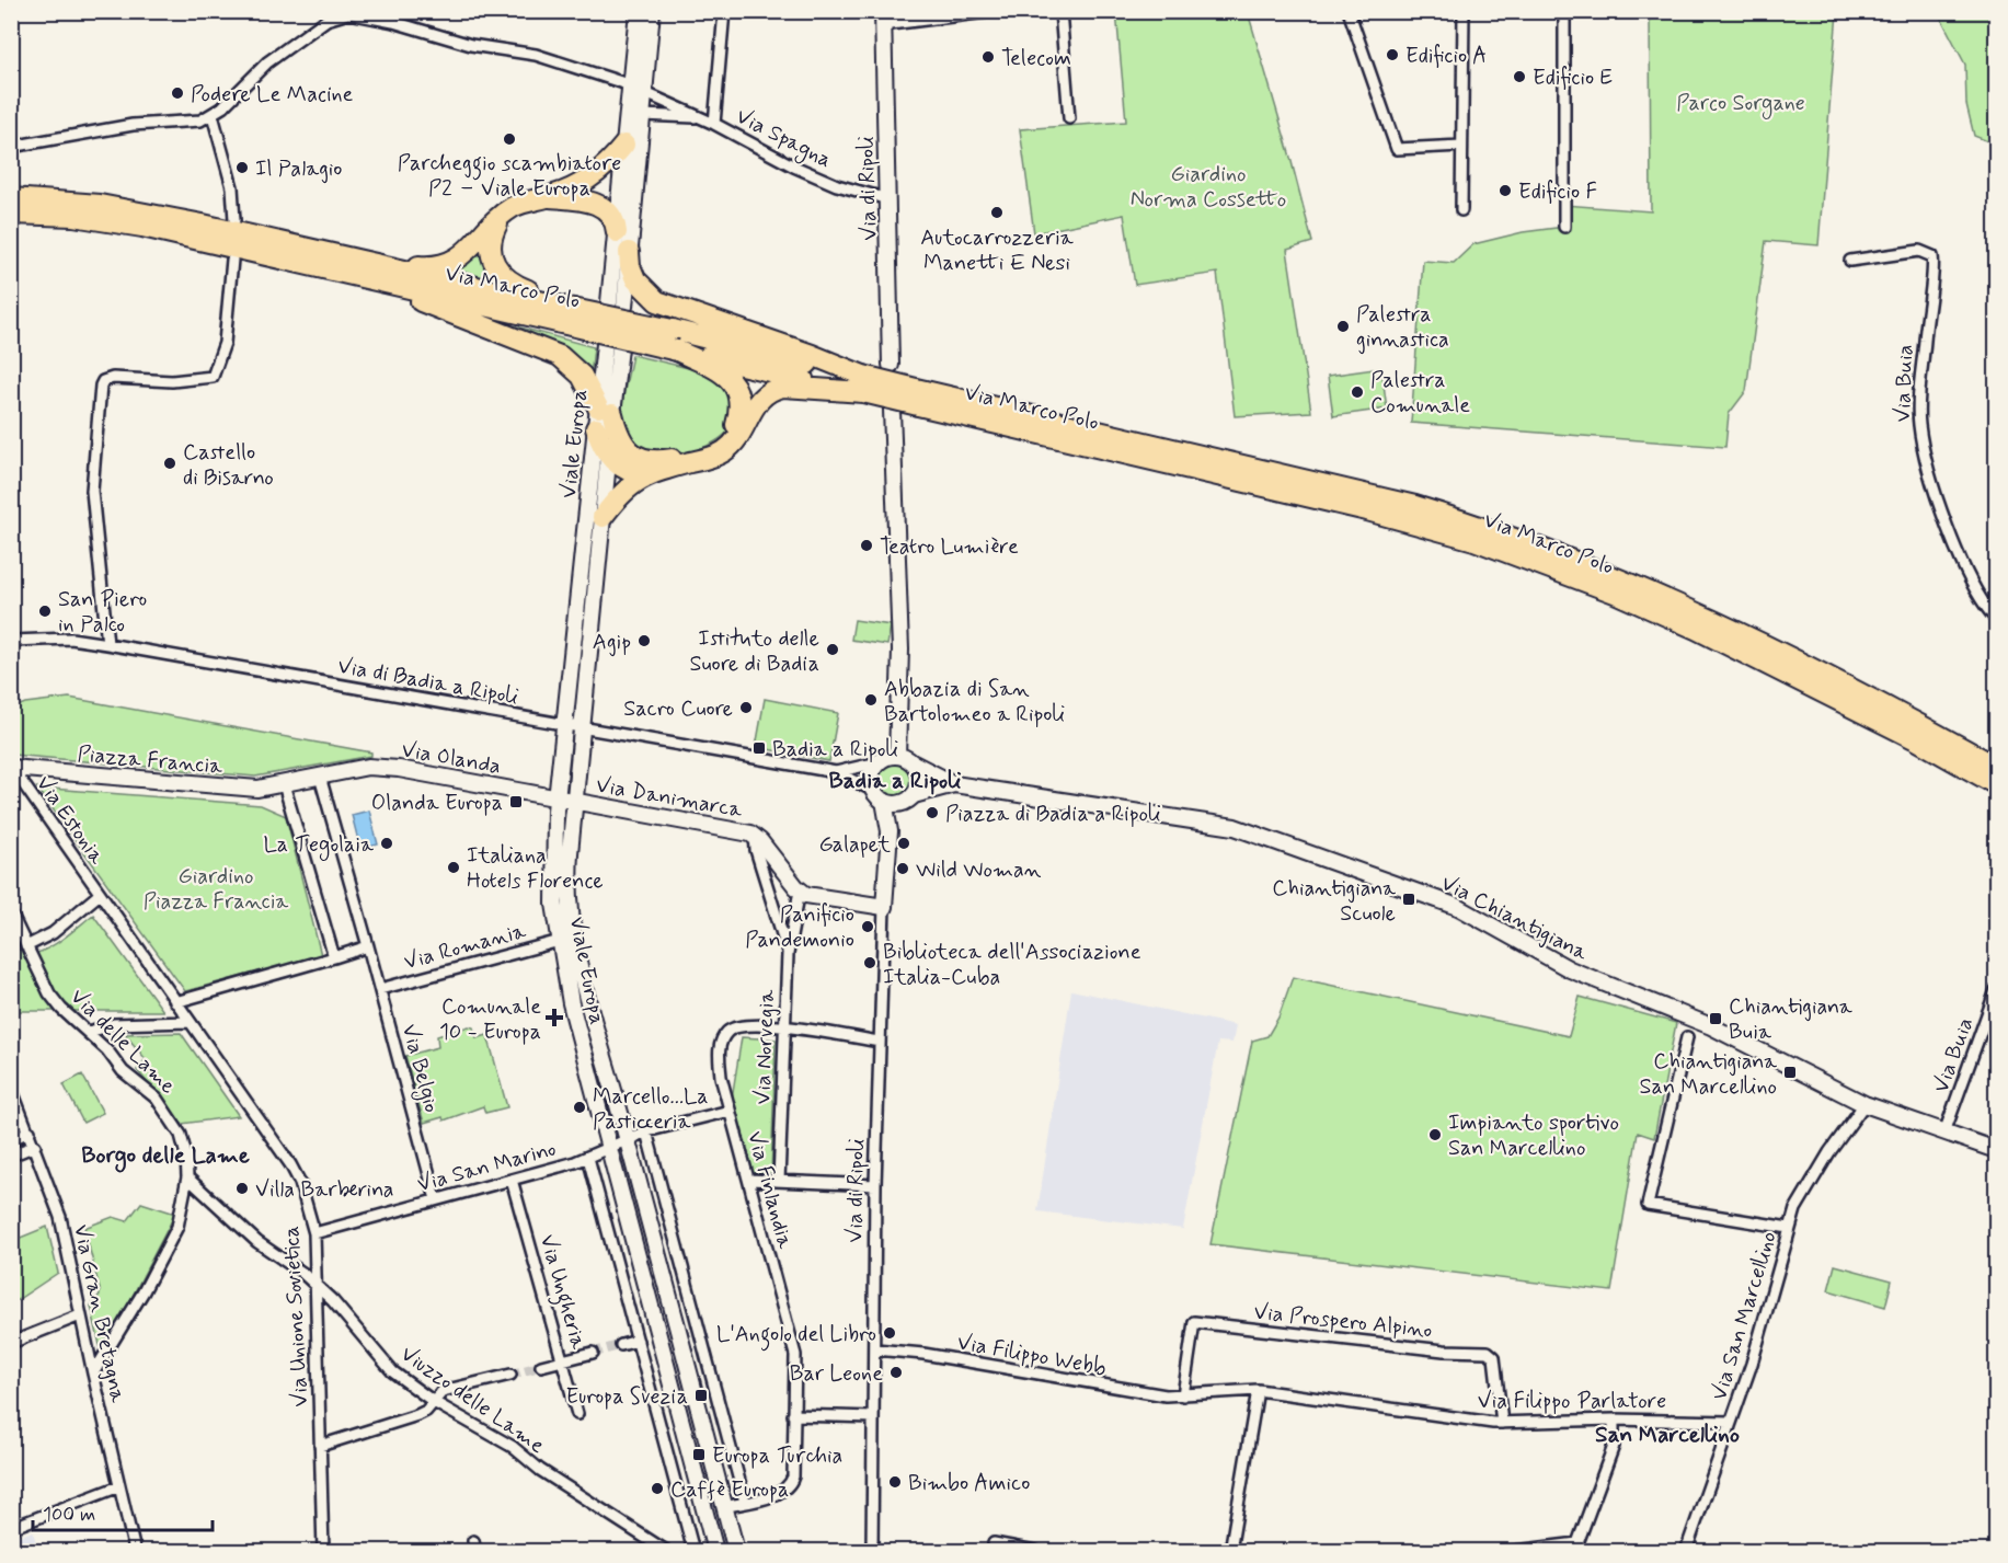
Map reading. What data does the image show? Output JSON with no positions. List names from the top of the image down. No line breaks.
{"streets":{"highway":["Via Marco Polo"],"main road":["Via di Ripoli","Viale Europa","Via Olanda","Piazza Francia","Via Danimarca","Via Chiantigiana"],"street":["Via Spagna","Via Buia","Via di Badia a Ripoli","Via Estonia","Via Romania","Via delle Lame","Via Norvegia","Via Belgio","Via San Marino","Via Finlandia","Via Ungheria","Via Gran Bretagna","Via San Marcellino","Via Unione Sovietica","Via Prospero Alpino","Via Filippo Webb","Viuzzo delle Lame","Via Filippo Parlatore"]},"crossings":[["Via Spagna","Via di Ripoli"],["Via di Ripoli","Via di Badia a Ripoli"],["Via di Ripoli","Via Chiantigiana"],["Via di Ripoli","Via Filippo Webb"],["Via Buia","Via Chiantigiana"],["Viale Europa","Via di Badia a Ripoli"],["Viale Europa","Via Olanda"],["Viale Europa","Via Danimarca"],["Viale Europa","Via Romania"],["Viale Europa","Via San Marino"],["Via di Badia a Ripoli","Via Chiantigiana"],["Via Olanda","Piazza Francia"],["Via Olanda","Via Danimarca"],["Piazza Francia","Via Estonia"],["Via Danimarca","Via Norvegia"],["Via Estonia","Via Unione Sovietica"],["Via Chiantigiana","Via San Marcellino"],["Via Romania","Via Belgio"],["Via delle Lame","Via Gran Bretagna"],["Via delle Lame","Viuzzo delle Lame"],["Via Norvegia","Via Finlandia"],["Via Belgio","Via San Marino"],["Via San Marino","Via Finlandia"],["Via San Marino","Via Ungheria"],["Via San Marino","Via Unione Sovietica"],["Via San Marcellino","Via Filippo Parlatore"],["Via Unione Sovietica","Viuzzo delle Lame"],["Via Prospero Alpino","Via Filippo Webb"],["Via Prospero Alpino","Via Filippo Parlatore"],["Via Filippo Webb","Via Filippo Parlatore"]],"districts":["Badia a Ripoli","Borgo delle Lame","San Marcellino"],"parks":["Parco Sorgane","Giardino Norma Cossetto","Giardino Piazza Francia"],"places":{"other":["Edificio A","Telecom","Edificio E","Podere Le Macine","Parcheggio scambiatore P2 – Viale Europa","Il Palagio","Edificio F","Autocarrozzeria Manetti E Nesi","Palestra ginnastica","Palestra Comunale","Castello di Bisarno","Teatro Lumière","San Piero in Palco","Agip","Istituto delle Suore di Badia","Abbazia di San Bartolomeo a Ripoli","Sacro Cuore","Piazza di Badia a Ripoli","La Tegolaia","Galapet","Italiana Hotels Florence","Wild Woman","Panificio Pandemonio","Biblioteca dell'Associazione Italia-Cuba","Marcello...La Pasticceria","Impianto sportivo San Marcellino","Villa Barberina","L'Angolo del Libro","Bar Leone","Bimbo Amico","Caffè Europa"],"transit":["Badia a Ripoli","Olanda Europa","Chiantigiana Scuole","Chiantigiana Buia","Chiantigiana San Marcellino","Europa Svezia","Europa Turchia"],"health":["Comunale 10 - Europa"]},"scale_bar":"100 m"}
